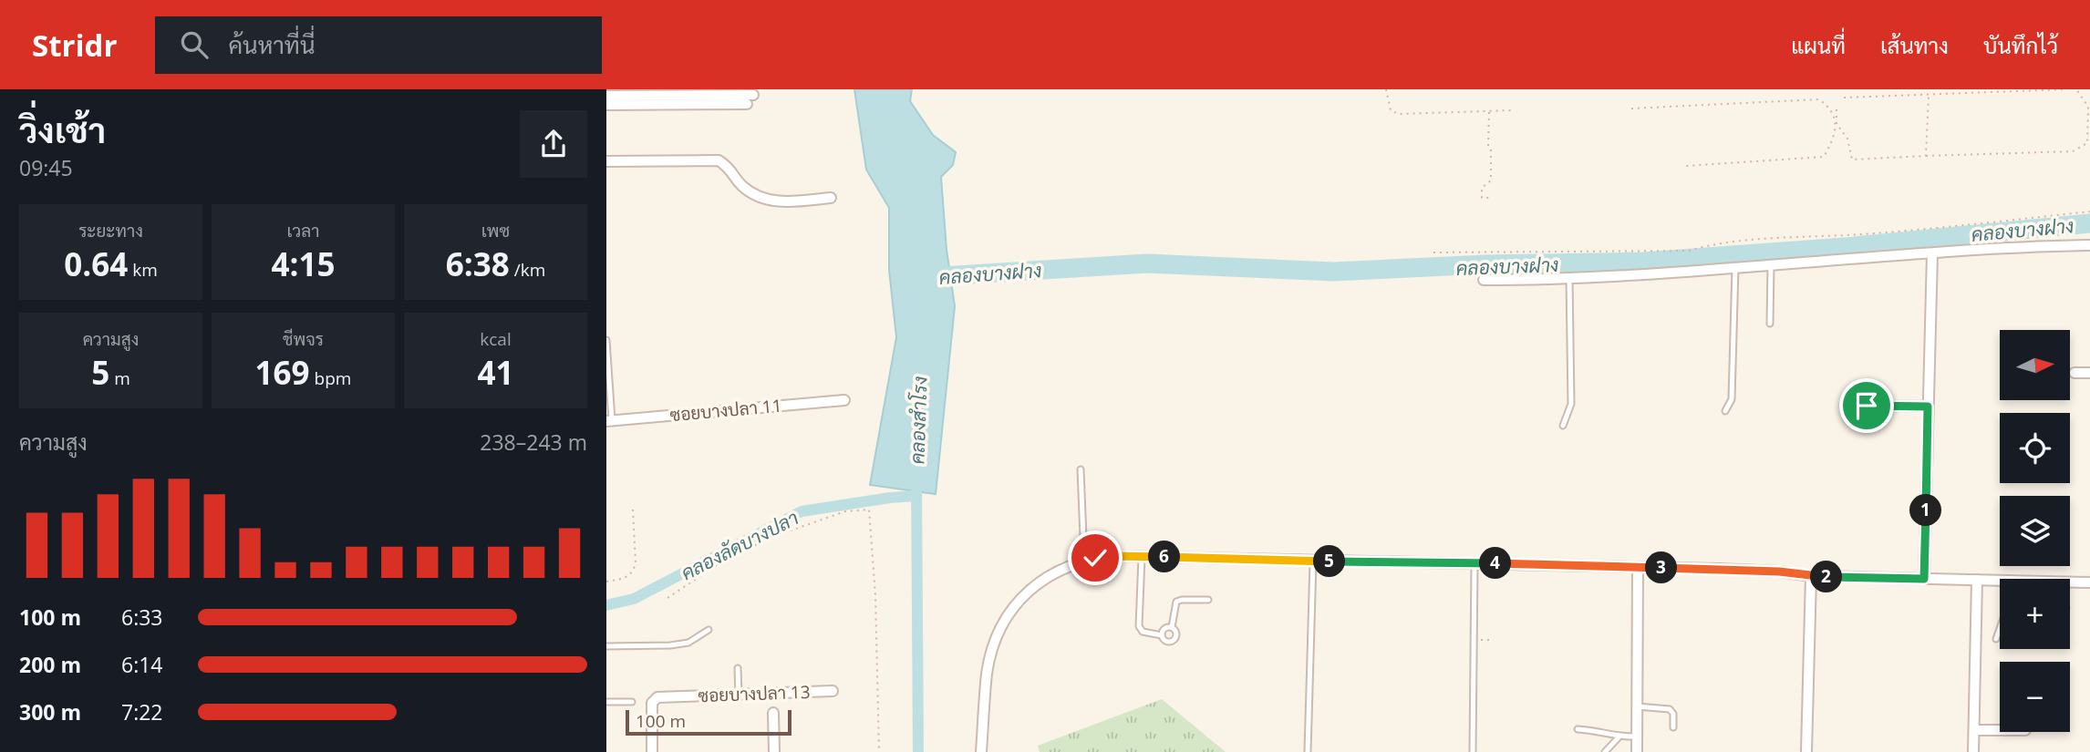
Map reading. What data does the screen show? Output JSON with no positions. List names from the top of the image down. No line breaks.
{"streets":{"street":["ซอยบางปลา 11","ซอยบางปลา 13"]},"water":["คลองบางฝาง","คลองสำโรง","คลองลัดบางปลา"],"scale_bar":"100 m","north":"right","page":{"header":"Stridr","search":"ค้นหาที่นี่","nav":["แผนที่","เส้นทาง","บันทึกไว้"],"heading":["วิ่งเช้า","09:45"],"stats":[["ระยะทาง","0.64 km"],["เวลา","4:15"],["เพซ","6:38 /km"],["ความสูง","5 m"],["ชีพจร","169 bpm"],["kcal","41"]],"map_buttons":["+","−"],"chart":["ความสูง","238–243 m"],"pins":["1","6","5","4","3","2"],"list":[{"name":"100 m","note":"6:33"},{"name":"200 m","note":"6:14"},{"name":"300 m","note":"7:22"}],"scale":"100 m"}}
